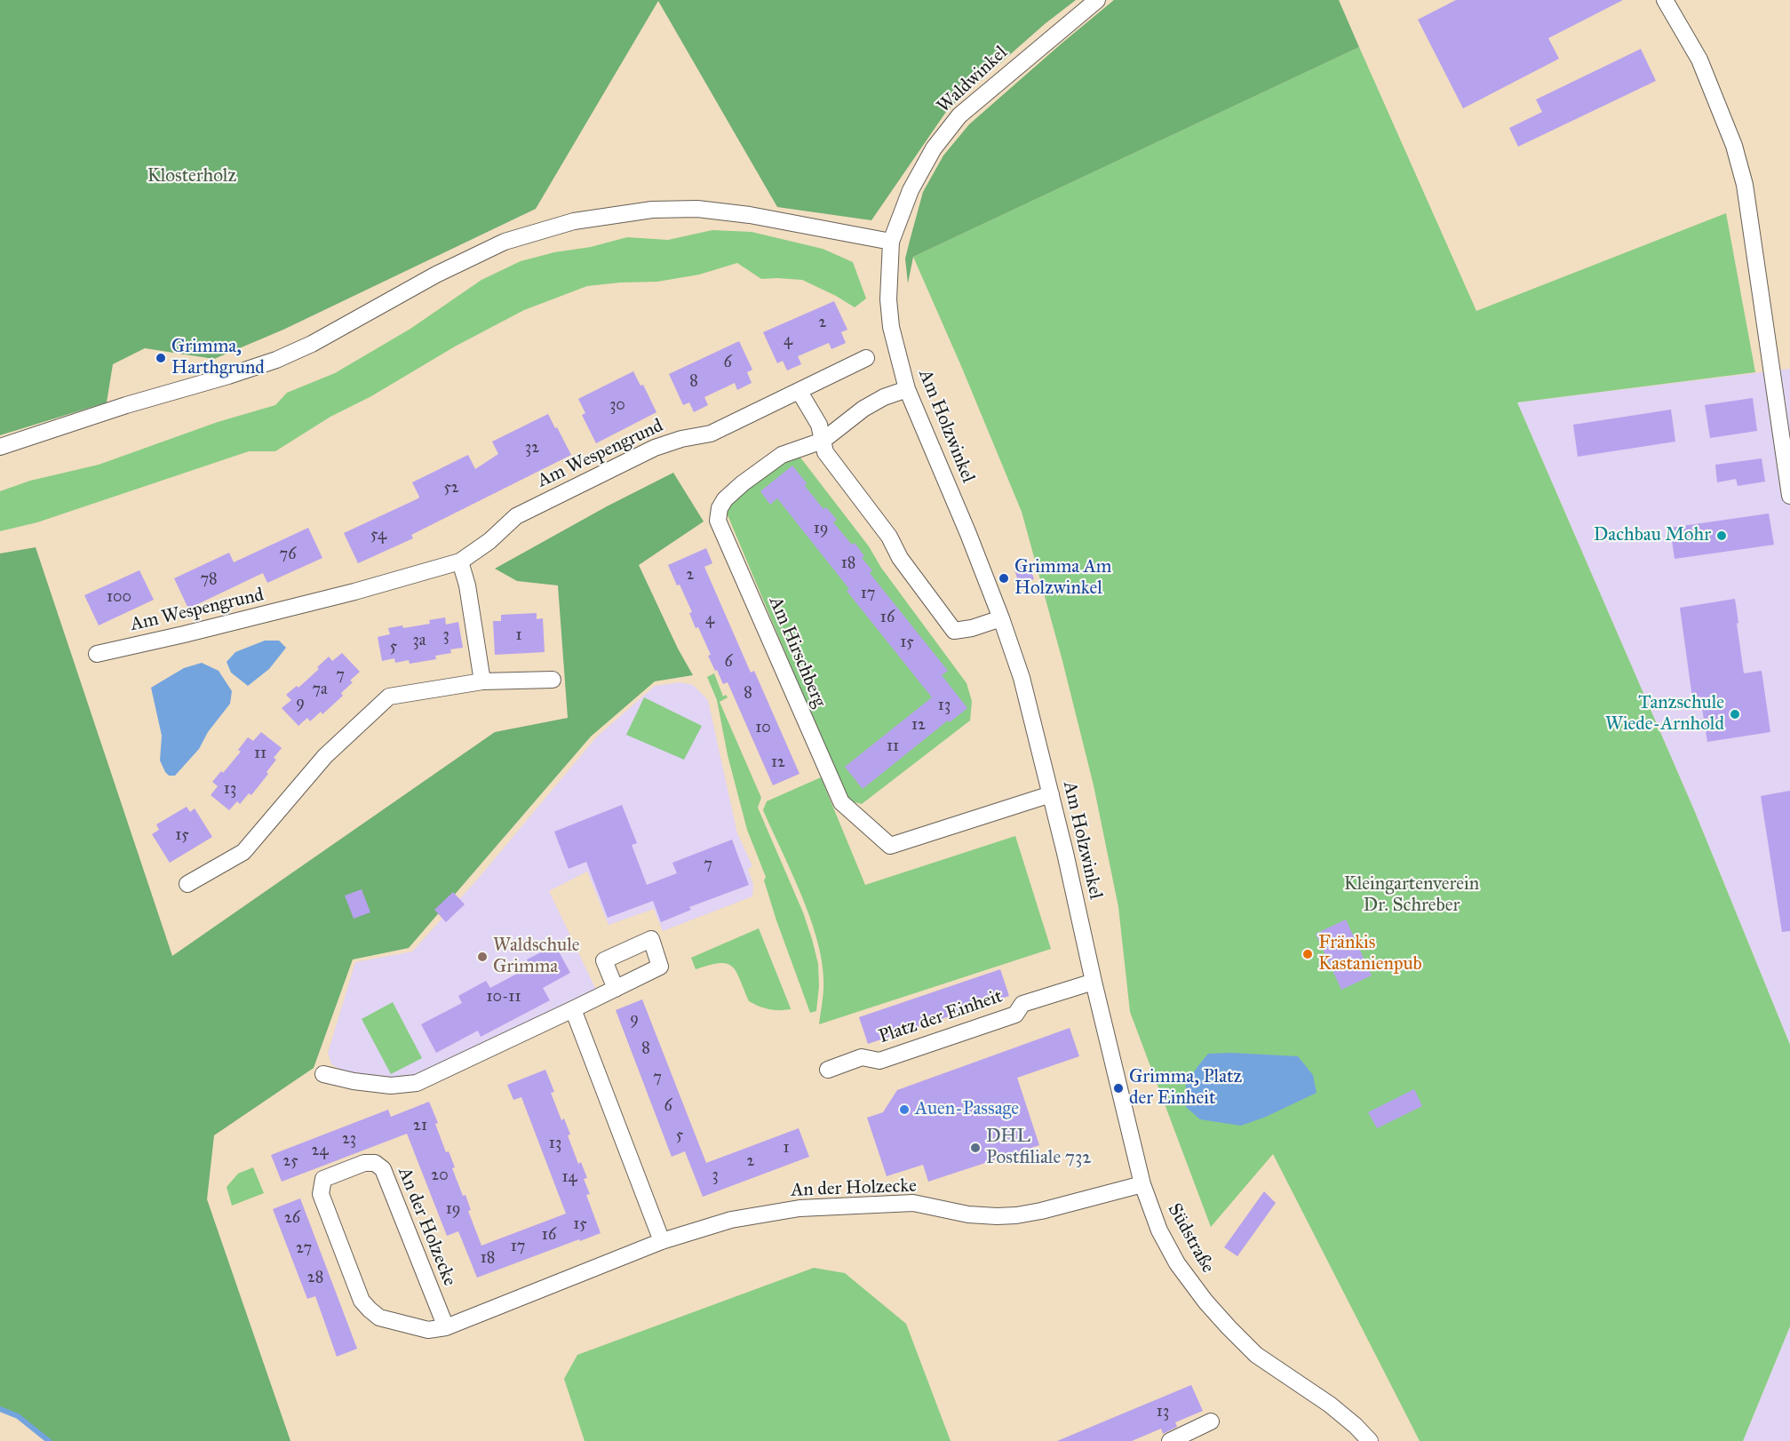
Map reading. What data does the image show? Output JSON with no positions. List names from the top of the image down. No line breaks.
{"streets":{"street":["Waldwinkel","Am Holzwinkel","Am Wespengrund","Am Hirschberg","Platz der Einheit","An der Holzecke","Südstraße"]},"crossings":[["Waldwinkel","Am Holzwinkel"],["Am Holzwinkel","Am Hirschberg"],["Am Holzwinkel","Platz der Einheit"],["Am Holzwinkel","Südstraße"],["Platz der Einheit","Südstraße"],["An der Holzecke","Südstraße"]],"parks":["Klosterholz","Kleingartenverein Dr. Schreber"],"places":["Grimma, Harthgrund","Dachbau Mohr","Grimma Am Holzwinkel","Tanzschule Wiede-Arnhold","Fränkis Kastanienpub","Waldschule Grimma","Grimma, Platz der Einheit","Auen-Passage","DHL Postfiliale 732"],"house_numbers":["2","4","6","8","30","32","52","19","54","76","18","2","78","17","100","16","4","3","1","3a","15","5","6","7","7a","8","9","13","12","10","11","11","12","13","15","7","10-11","9","8","7","6","21","5","23","13","1","24","25","2","20","3","14","19","26","15","16","17","27","18","28","13"]}
